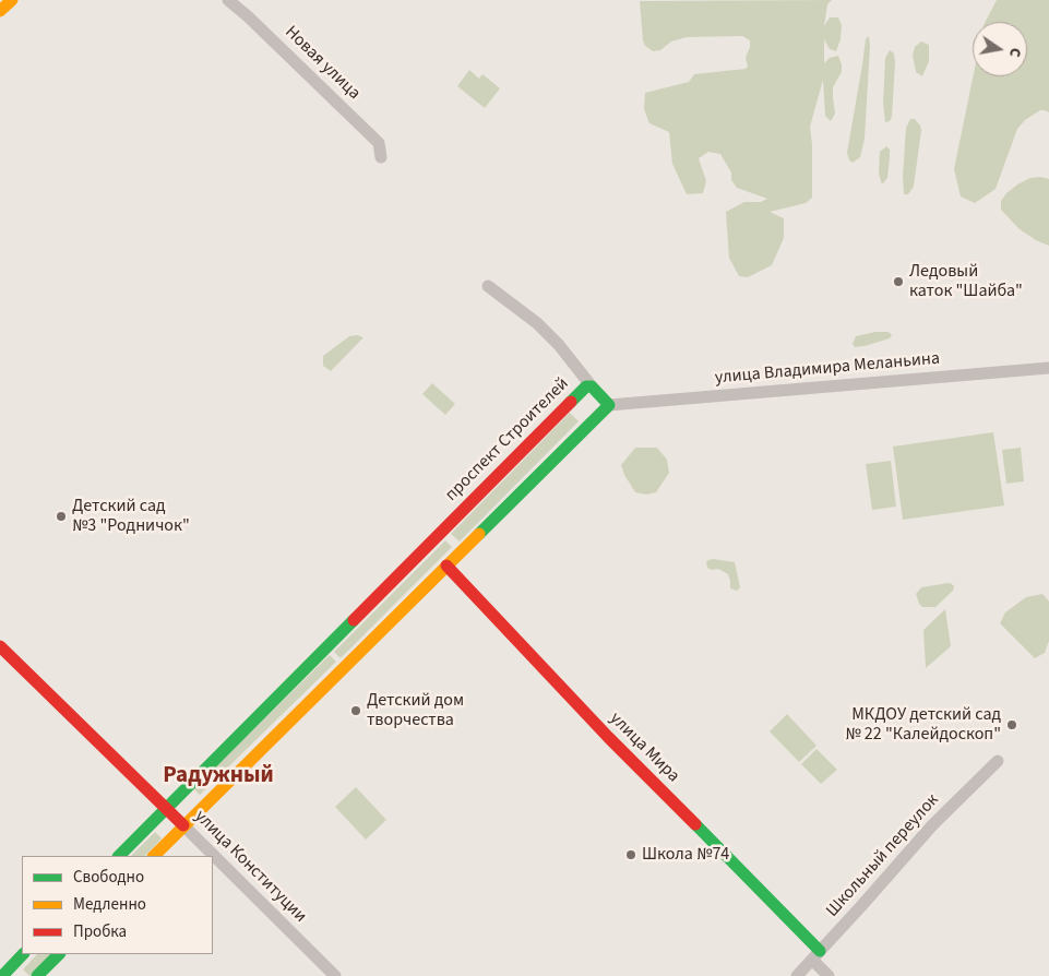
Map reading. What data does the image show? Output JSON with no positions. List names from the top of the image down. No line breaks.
{"streets":{"street":["Новая улица","улица Владимира Меланьина","проспект Строителей","улица Мира","Школьный переулок","улица Конституции"]},"crossings":[["улица Владимира Меланьина","проспект Строителей"],["проспект Строителей","улица Конституции"],["улица Мира","Школьный переулок"]],"districts":["Радужный"],"places":["Ледовый каток \"Шайба\"","Детский сад №3 \"Родничок\"","Детский дом творчества","МКДОУ детский сад № 22 \"Калейдоскоп\"","Школа №74"],"legend":["Свободно","Медленно","Пробка"],"north":"right"}
